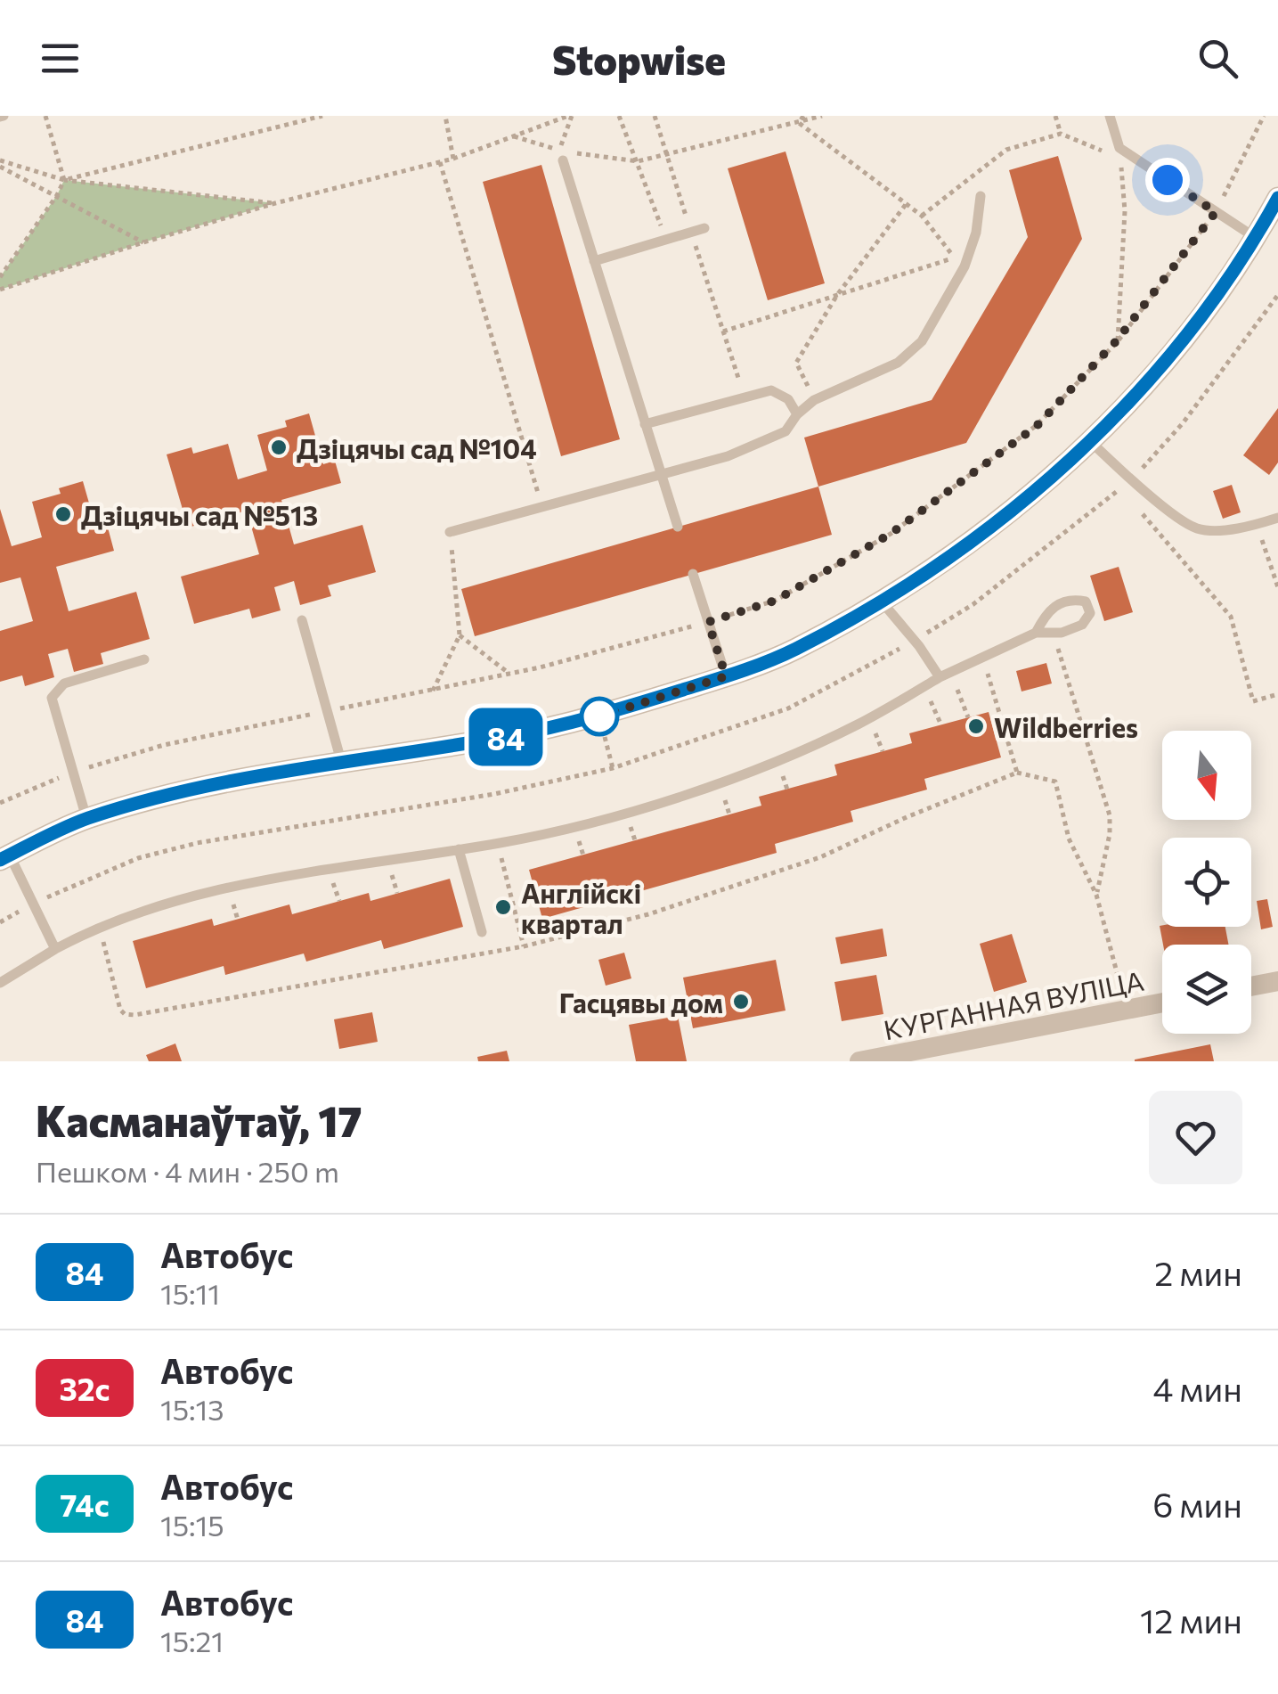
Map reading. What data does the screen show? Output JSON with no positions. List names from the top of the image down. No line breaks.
{"streets":{"street":["КУРГАННАЯ ВУЛІЦА"]},"places":["Дзіцячы сад №104","Дзіцячы сад №513","Wildberries","Англійскі квартал","Гасцявы дом"],"lines":["bus line 84"],"north":"bottom","page":{"header":"Stopwise","on_map":"84","heading":["Касманаўтаў, 17","Пешком · 4 мин · 250 m"],"list":[{"mark":"84","name":"Автобус","note":"15:11","value":"2 мин"},{"mark":"32с","name":"Автобус","note":"15:13","value":"4 мин"},{"mark":"74с","name":"Автобус","note":"15:15","value":"6 мин"},{"mark":"84","name":"Автобус","note":"15:21","value":"12 мин"}]}}
